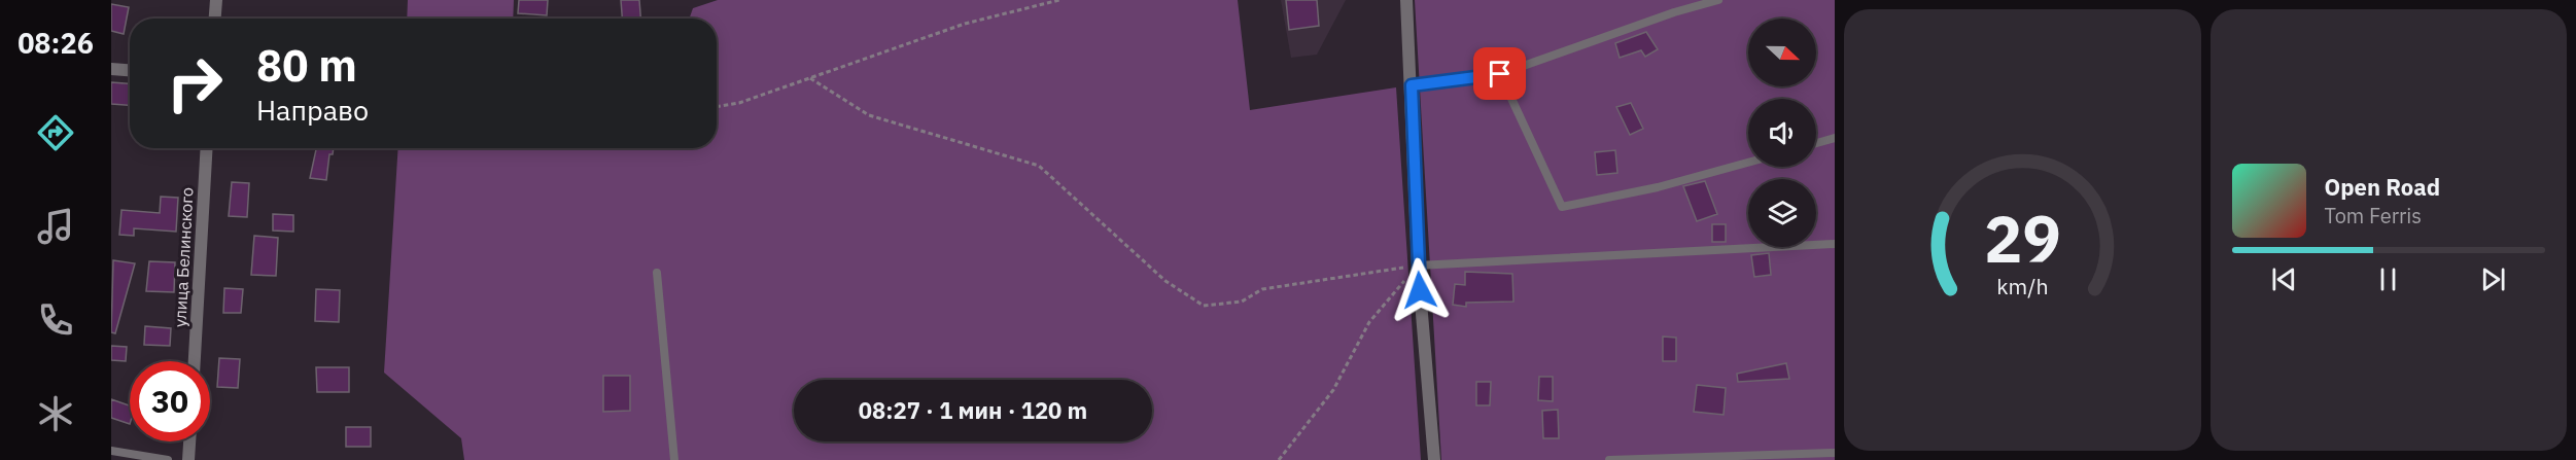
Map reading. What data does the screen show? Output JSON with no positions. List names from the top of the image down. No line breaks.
{"streets":{"street":["улица Белинского"]},"north":"right","page":{"tabs":"08:26","turn":["80 m","Направо"],"song":["Open Road","Tom Ferris"],"limit":"30","trip":"08:27 · 1 мин · 120 m","gauge":["29","km/h"]}}
